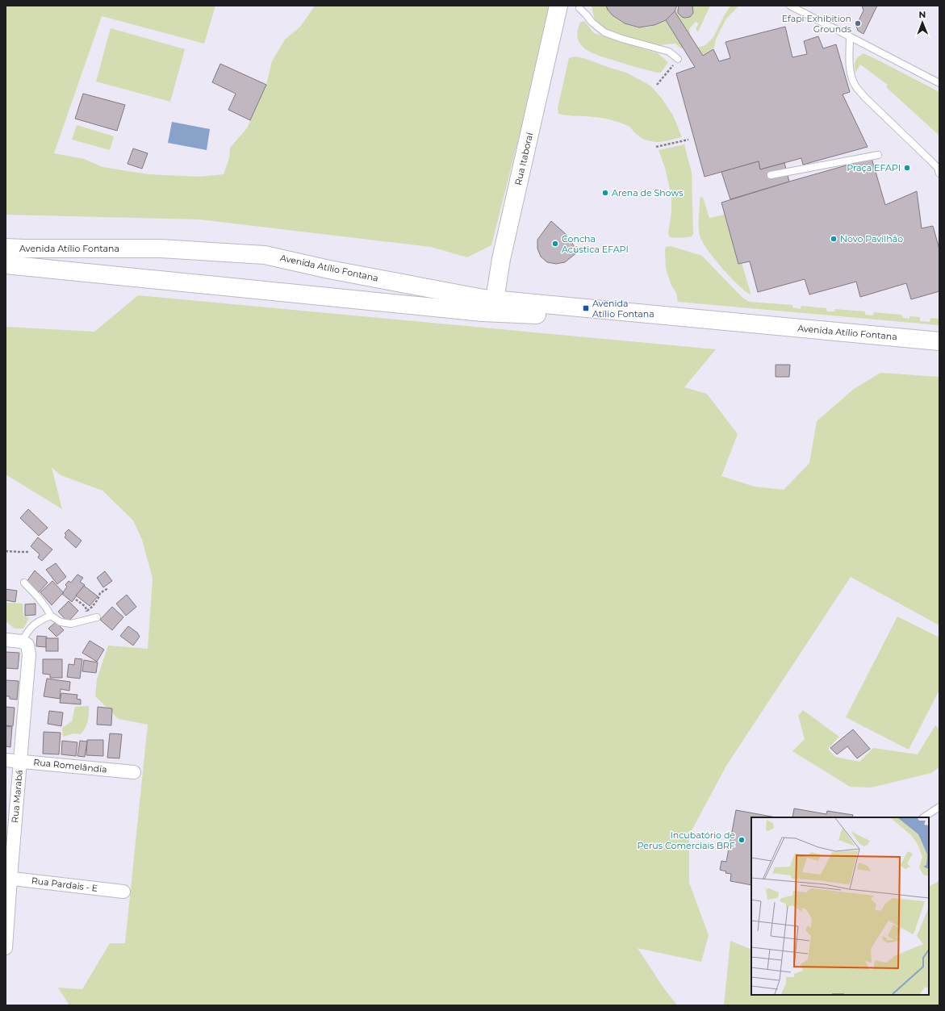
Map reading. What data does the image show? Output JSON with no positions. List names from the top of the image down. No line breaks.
{"streets":{"main road":["Rua Itaboraí","Avenida Atílio Fontana"],"street":["Rua Romelândia","Rua Marabá","Rua Pardais - E"]},"crossings":[["Rua Itaboraí","Avenida Atílio Fontana"],["Rua Romelândia","Rua Marabá"],["Rua Marabá","Rua Pardais - E"]],"places":{"other":["Efapi Exhibition Grounds","Praça EFAPI","Arena de Shows","Novo Pavilhão","Concha Acústica EFAPI","Incubatório de Perus Comerciais BRF"],"transit":["Avenida Atílio Fontana"]},"north":"top"}
